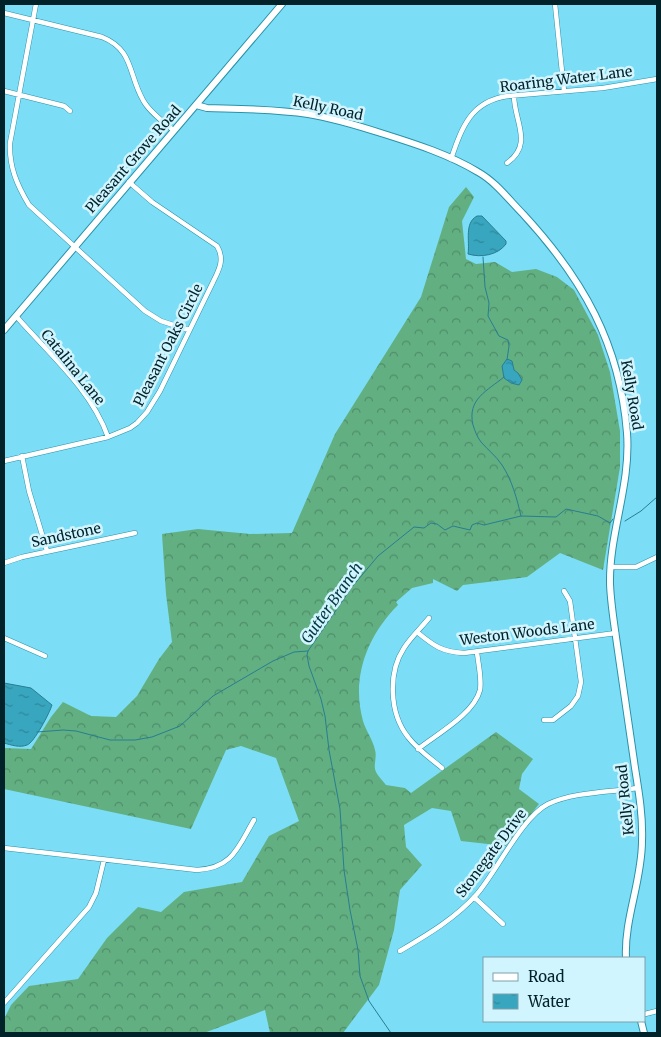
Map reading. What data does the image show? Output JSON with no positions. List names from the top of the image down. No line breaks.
{"streets":{"street":["Roaring Water Lane","Kelly Road","Pleasant Grove Road","Pleasant Oaks Circle","Catalina Lane","Sandstone","Weston Woods Lane","Stonegate Drive"]},"crossings":[["Roaring Water Lane","Kelly Road"],["Kelly Road","Pleasant Grove Road"],["Kelly Road","Weston Woods Lane"],["Kelly Road","Stonegate Drive"],["Pleasant Grove Road","Pleasant Oaks Circle"],["Pleasant Grove Road","Catalina Lane"],["Pleasant Oaks Circle","Catalina Lane"]],"water":["Gutter Branch"],"legend":["Road","Water"]}
